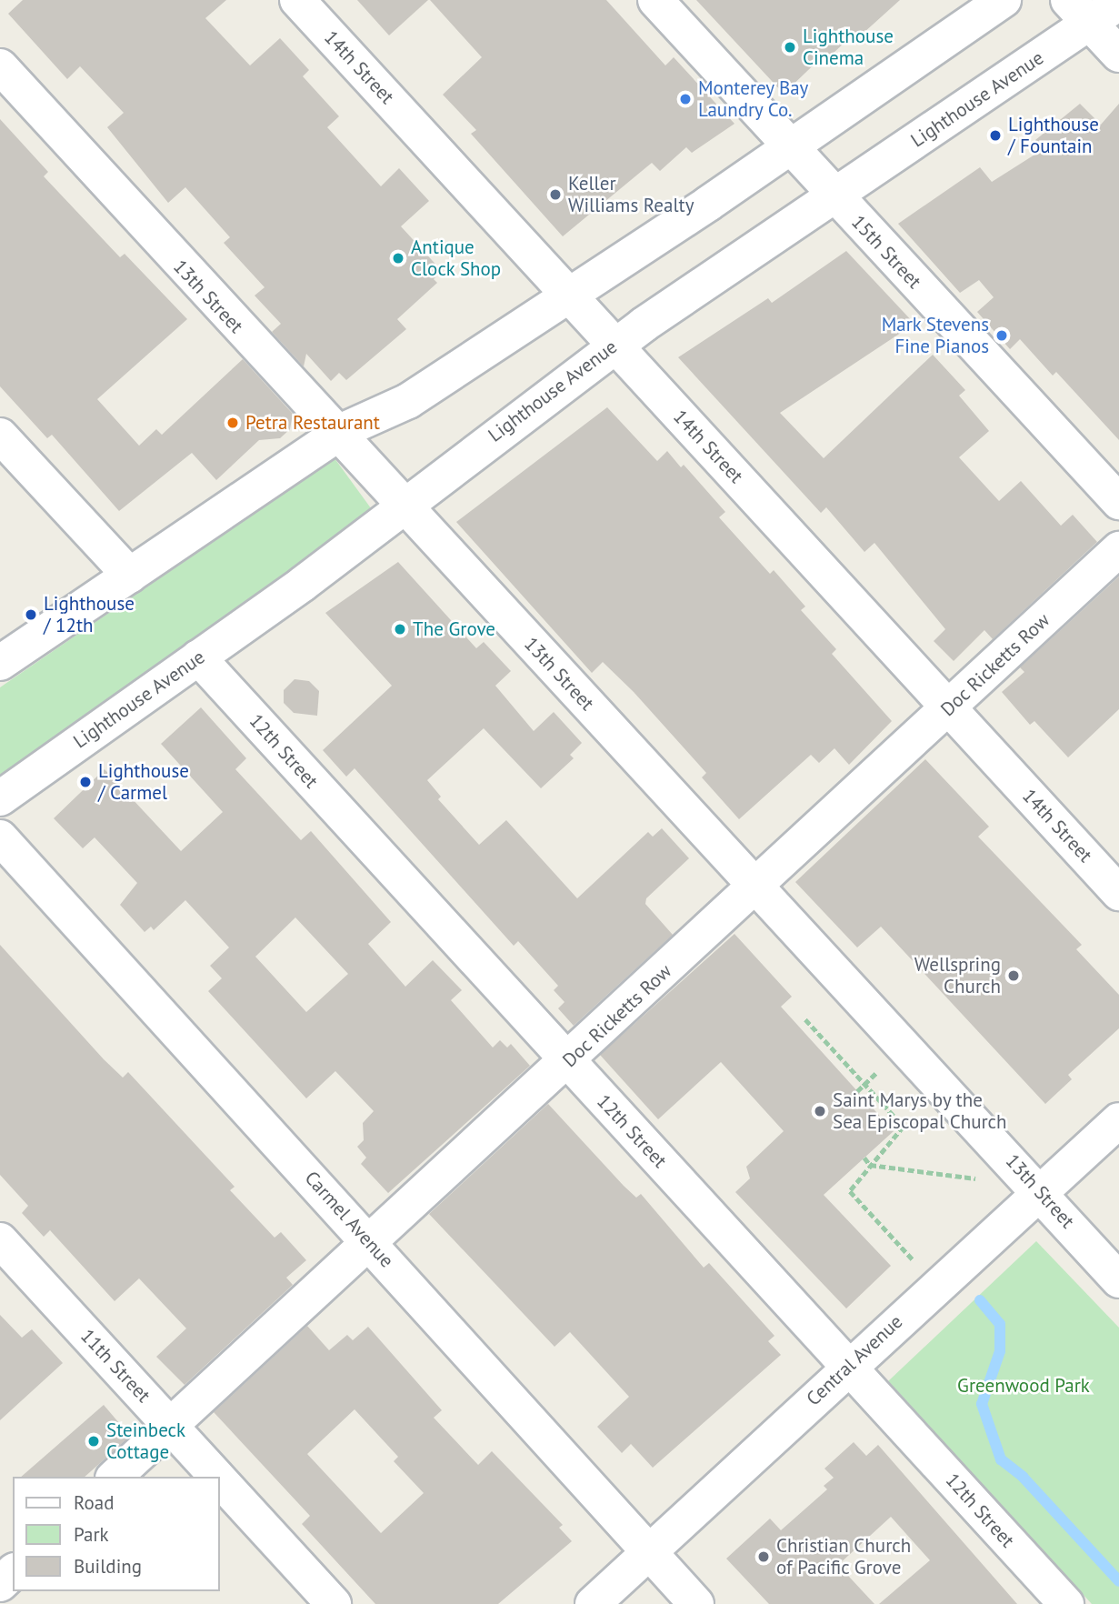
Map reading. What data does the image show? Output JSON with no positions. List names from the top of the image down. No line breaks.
{"streets":{"street":["14th Street","Lighthouse Avenue","15th Street","13th Street","Doc Ricketts Row","12th Street","Carmel Avenue","Central Avenue","11th Street"]},"crossings":[["14th Street","Lighthouse Avenue"],["14th Street","Doc Ricketts Row"],["Lighthouse Avenue","15th Street"],["Lighthouse Avenue","13th Street"],["Lighthouse Avenue","12th Street"],["13th Street","Doc Ricketts Row"],["13th Street","Central Avenue"],["Doc Ricketts Row","12th Street"],["Doc Ricketts Row","Carmel Avenue"],["Doc Ricketts Row","11th Street"],["12th Street","Central Avenue"],["Carmel Avenue","Central Avenue"]],"parks":["Greenwood Park"],"places":["Lighthouse Cinema","Monterey Bay Laundry Co.","Lighthouse / Fountain","Keller Williams Realty","Antique Clock Shop","Mark Stevens Fine Pianos","Petra Restaurant","Lighthouse / 12th","The Grove","Lighthouse / Carmel","Wellspring Church","Saint Marys by the Sea Episcopal Church","Steinbeck Cottage","Christian Church of Pacific Grove"],"legend":["Road","Park","Building"]}
